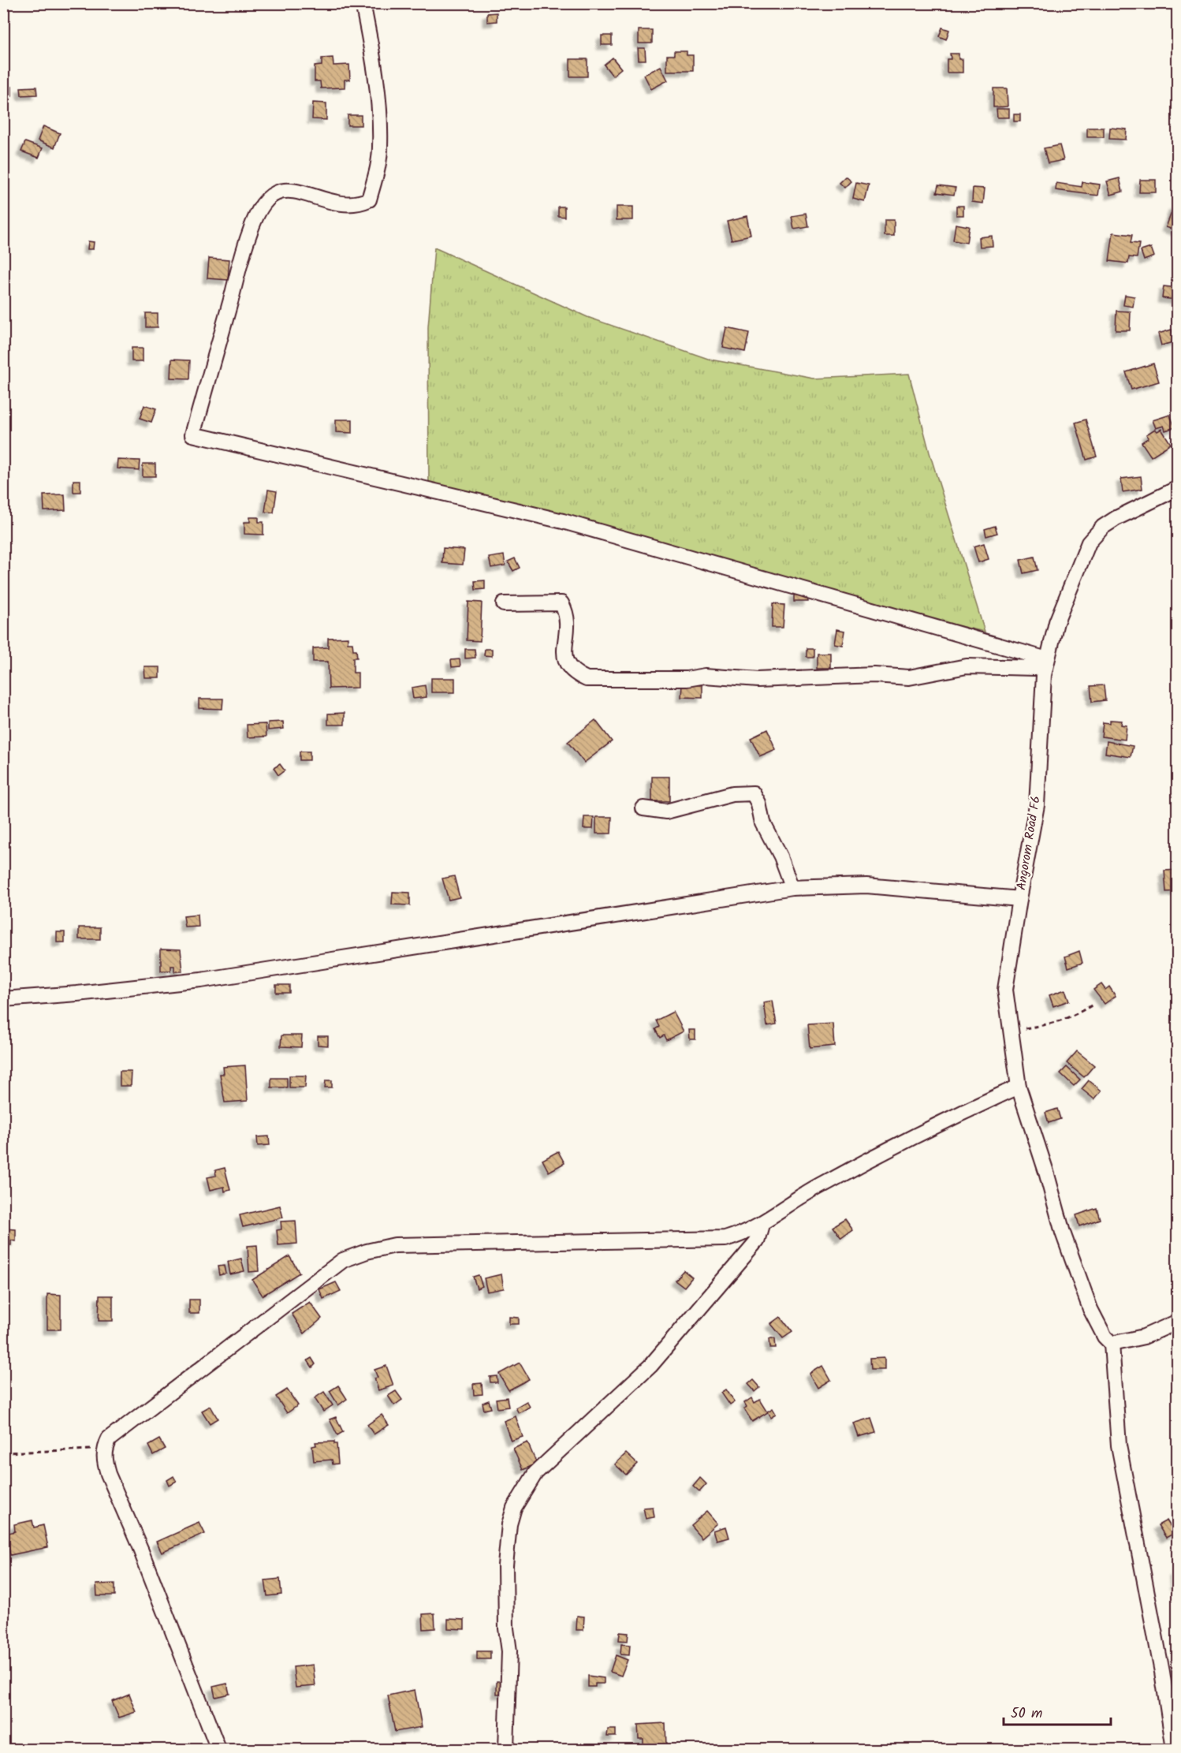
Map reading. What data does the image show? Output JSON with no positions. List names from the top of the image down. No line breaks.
{"streets":{"street":["Angorom Road F6"]},"scale_bar":"50 m"}
